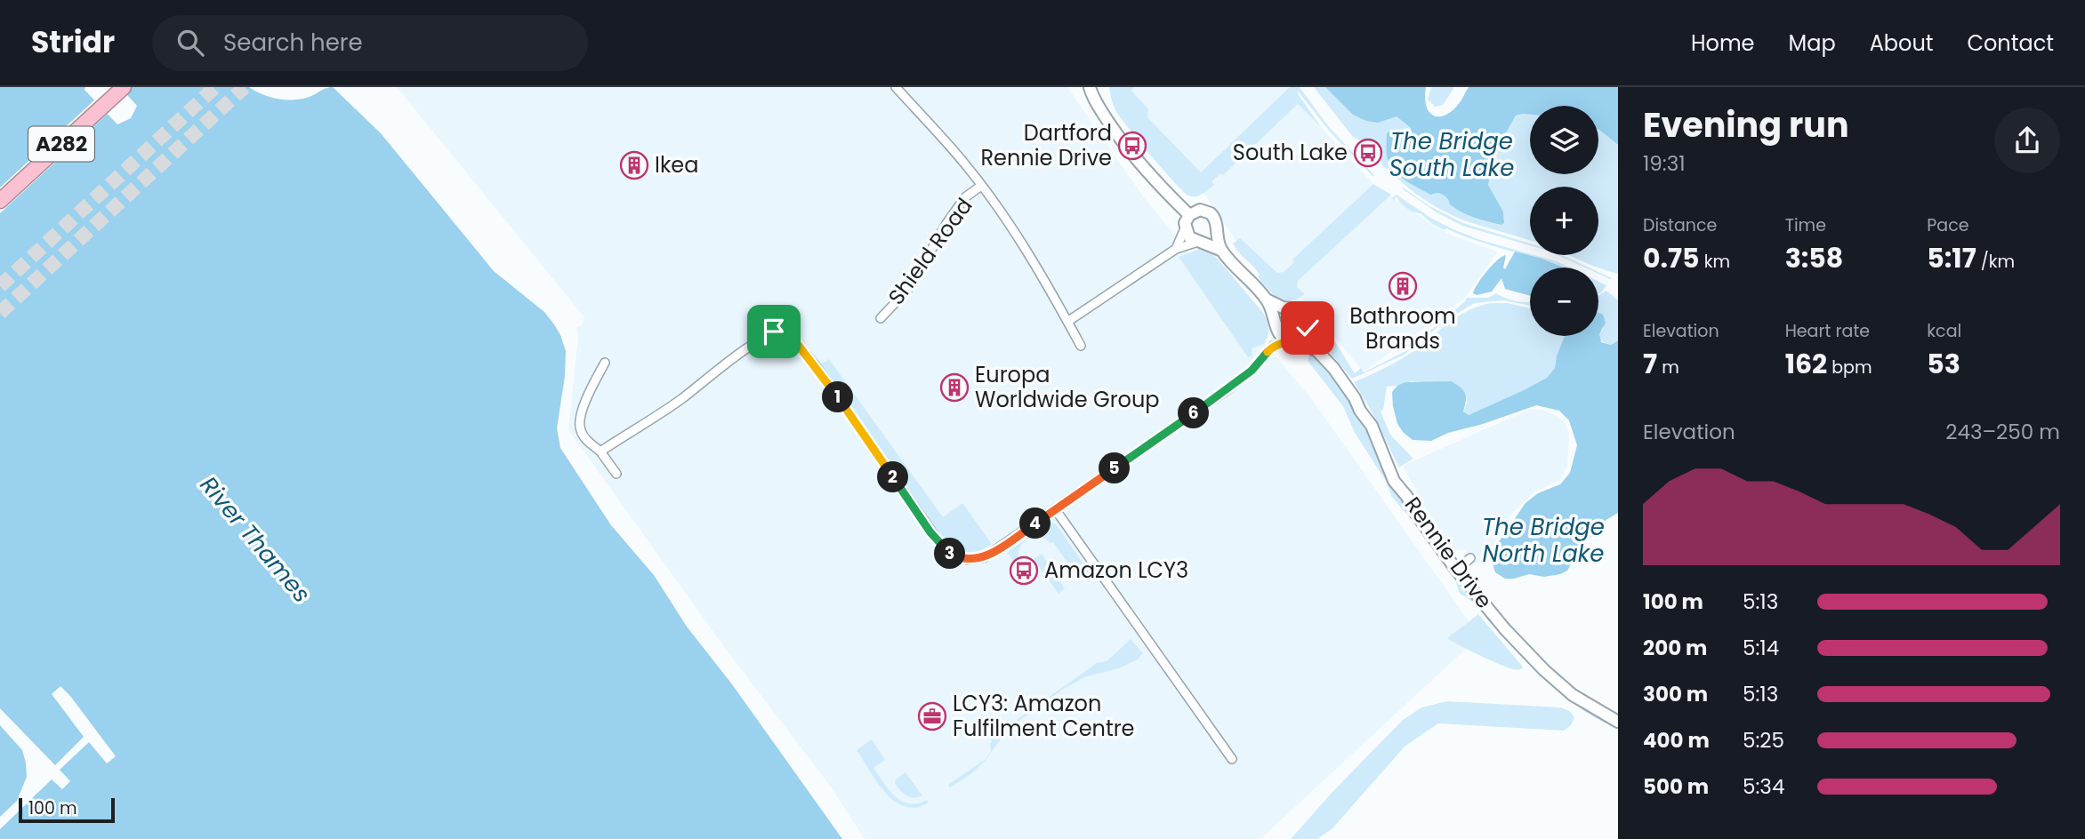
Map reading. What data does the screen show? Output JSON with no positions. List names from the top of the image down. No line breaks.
{"streets":{"highway":["A282"],"street":["Shield Road","Rennie Drive"]},"water":["The Bridge South Lake","The Bridge North Lake","River Thames"],"places":{"bus stop":["Dartford Rennie Drive","South Lake","Amazon LCY3"],"building":["Ikea","Bathroom Brands","Europa Worldwide Group"],"office":["LCY3: Amazon Fulfilment Centre"]},"scale_bar":"100 m","page":{"header":"Stridr","search":"Search here","nav":["Home","Map","About","Contact"],"heading":["Evening run","19:31"],"map_buttons":["+","−"],"stats":[["Distance","0.75 km"],["Time","3:58"],["Pace","5:17 /km"],["Elevation","7 m"],["Heart rate","162 bpm"],["kcal","53"]],"pins":["1","6","5","2","4","3"],"chart":["Elevation","243–250 m"],"list":[{"name":"100 m","note":"5:13"},{"name":"200 m","note":"5:14"},{"name":"300 m","note":"5:13"},{"name":"400 m","note":"5:25"},{"name":"500 m","note":"5:34"}],"scale":"100 m"}}
